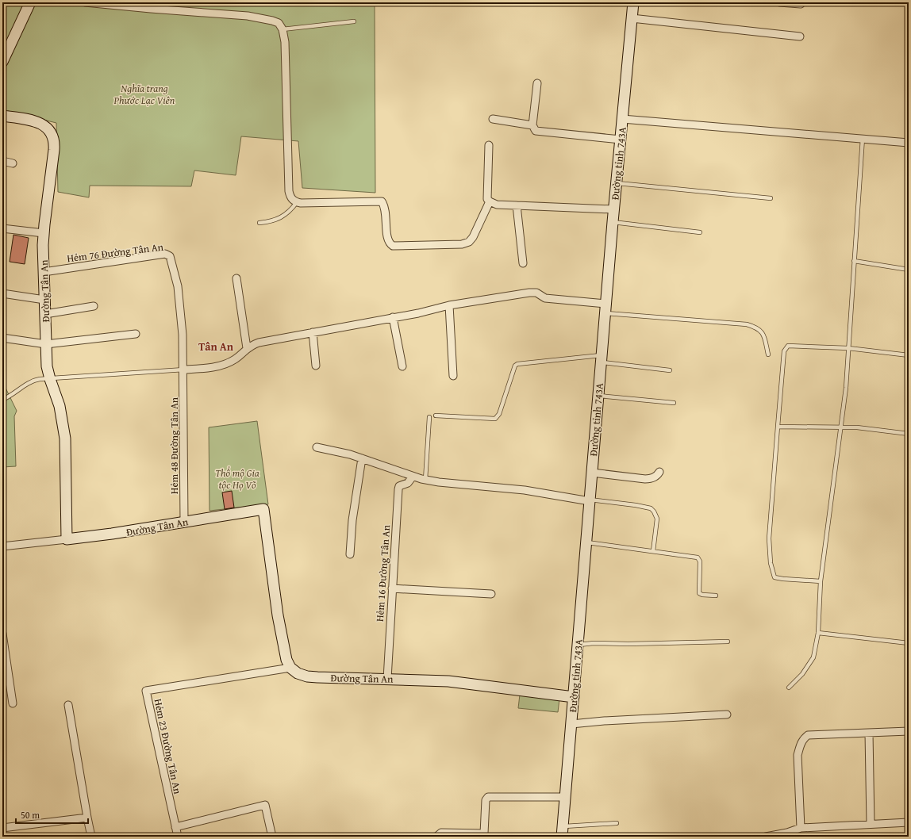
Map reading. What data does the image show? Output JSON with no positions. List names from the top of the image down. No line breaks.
{"streets":{"street":["Đường tỉnh 743A","Hẻm 76 Đường Tân An","Đường Tân An","Hẻm 48 Đường Tân An","Hẻm 16 Đường Tân An","Hẻm 23 Đường Tân An"]},"crossings":[["Đường tỉnh 743A","Đường Tân An"],["Hẻm 76 Đường Tân An","Đường Tân An"],["Hẻm 76 Đường Tân An","Hẻm 48 Đường Tân An"],["Đường Tân An","Hẻm 48 Đường Tân An"],["Đường Tân An","Hẻm 16 Đường Tân An"],["Đường Tân An","Hẻm 23 Đường Tân An"]],"districts":["Tân An"],"parks":["Nghĩa trang Phước Lạc Viên","Thổ mộ Gia tộc Họ Võ"],"scale_bar":"50 m"}
